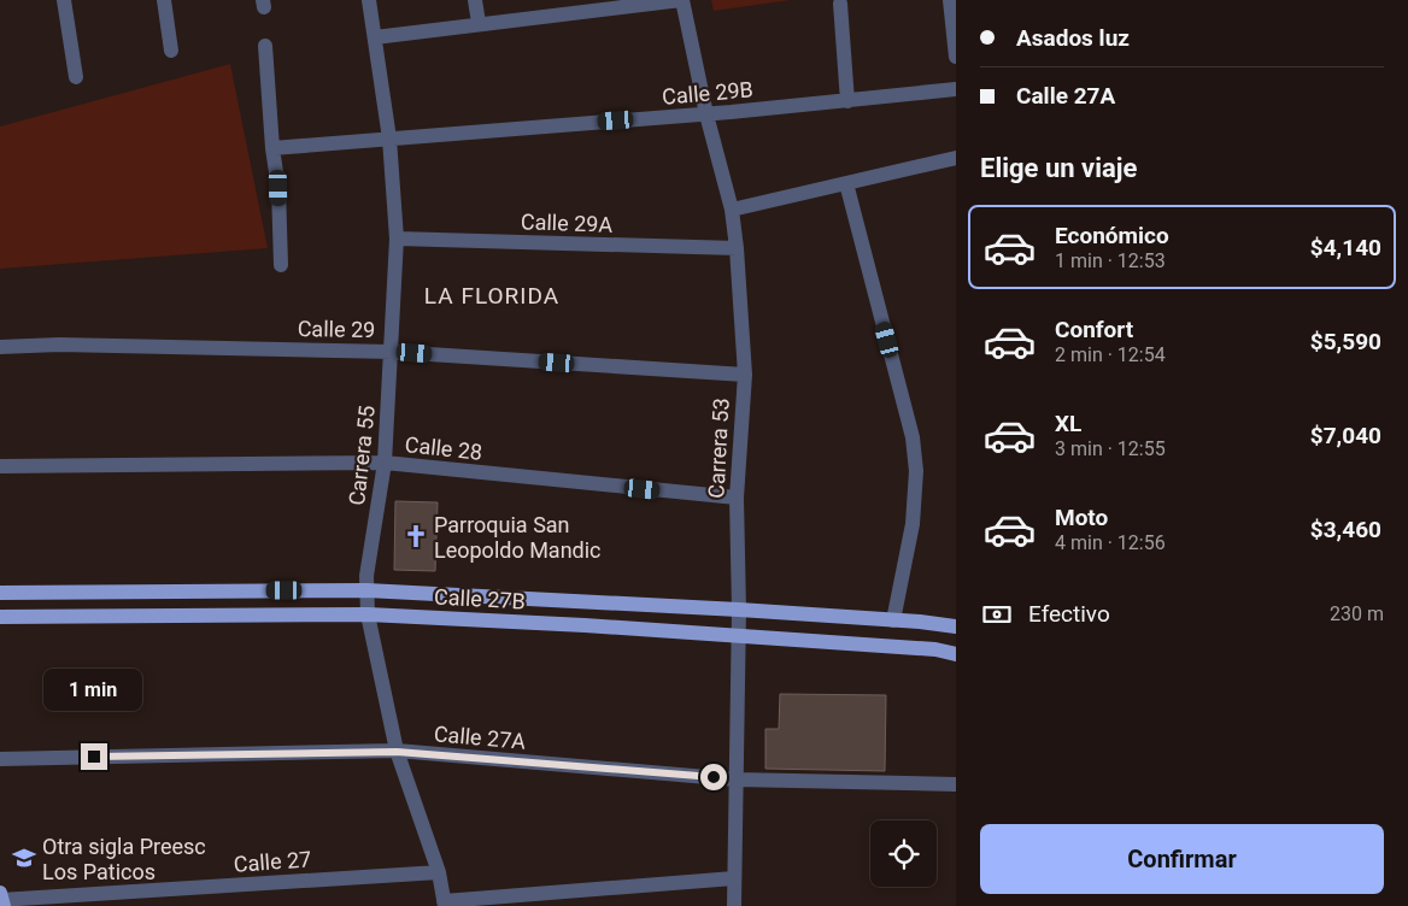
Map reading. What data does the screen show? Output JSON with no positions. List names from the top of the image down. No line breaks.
{"streets":{"main road":["Calle 27B"],"street":["Calle 29B","Calle 29A","Calle 29","Calle 28","Carrera 53","Carrera 55","Calle 27A","Calle 27"]},"crossings":[["Calle 29B","Carrera 53"],["Calle 29B","Carrera 55"],["Calle 29A","Carrera 53"],["Calle 29A","Carrera 55"],["Calle 29","Carrera 53"],["Calle 29","Carrera 55"],["Calle 28","Carrera 53"],["Calle 28","Carrera 55"],["Carrera 53","Calle 27B"],["Carrera 53","Calle 27A"],["Carrera 55","Calle 27B"],["Carrera 55","Calle 27A"],["Carrera 55","Calle 27"]],"districts":["LA FLORIDA"],"places":{"church":["Parroquia San Leopoldo Mandic"],"school or university":["Otra sigla Preesc Los Paticos"]},"page":{"banner":["Asados luz","Calle 27A"],"heading":"Elige un viaje","list":[{"name":"Económico","note":"1 min · 12:53","value":"$4,140"},{"name":"Confort","note":"2 min · 12:54","value":"$5,590"},{"name":"XL","note":"3 min · 12:55","value":"$7,040"},{"name":"Moto","note":"4 min · 12:56","value":"$3,460"}],"pay":["Efectivo","230 m"],"bubble":"1 min","buttons":"Confirmar"}}
